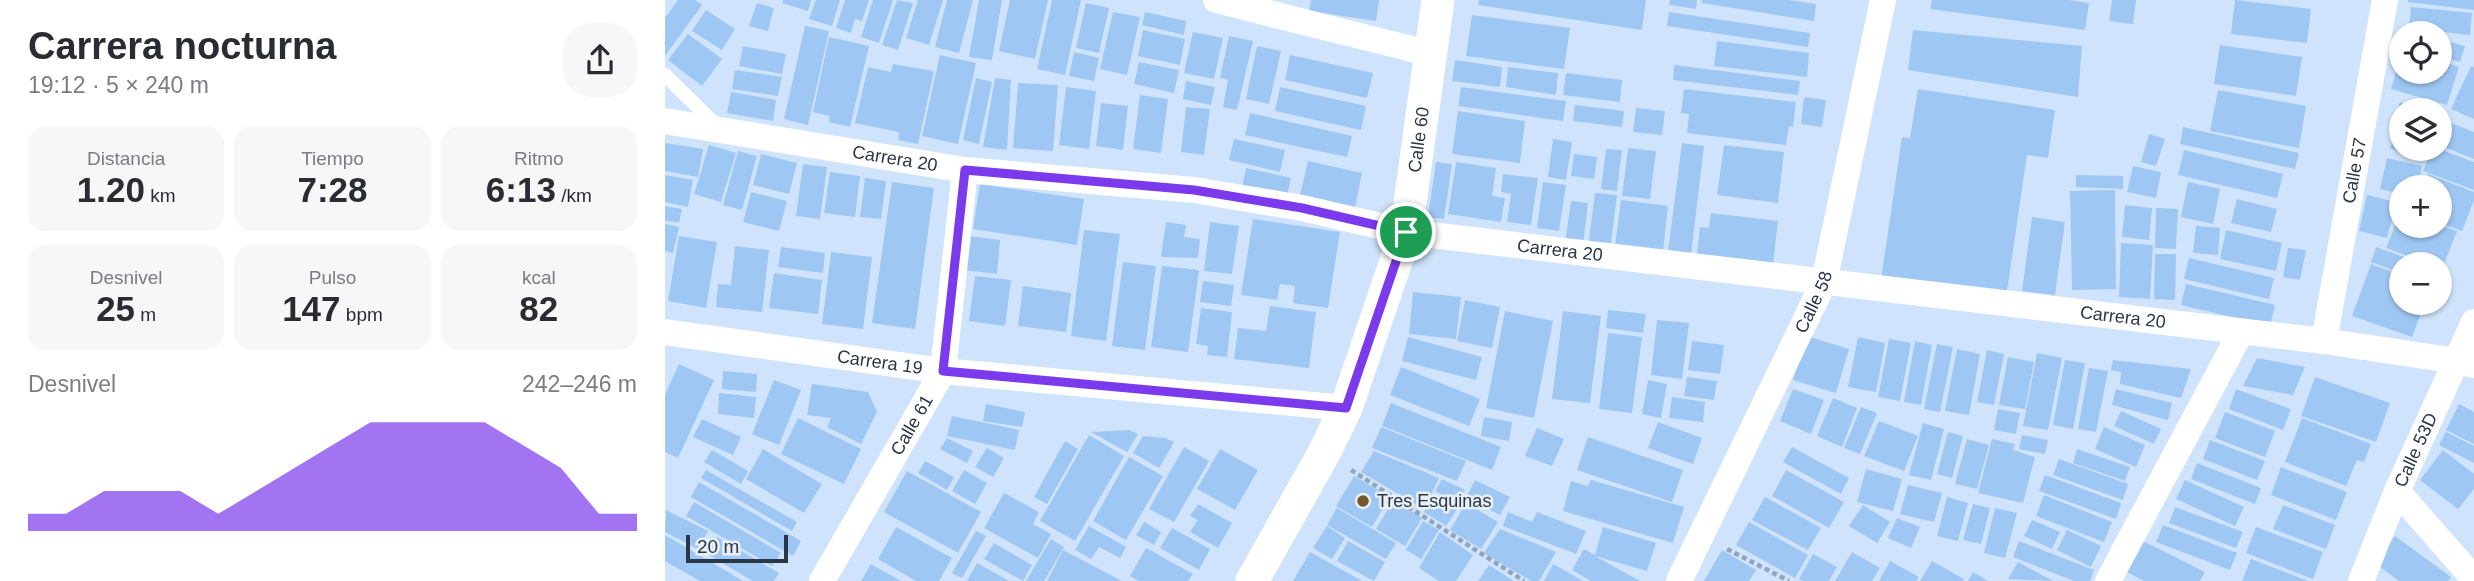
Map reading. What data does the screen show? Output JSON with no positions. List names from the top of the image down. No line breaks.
{"streets":{"street":["Calle 60","Carrera 20","Calle 57","Calle 58","Carrera 19","Calle 61","Calle 53D"]},"crossings":[["Calle 60","Carrera 20"],["Calle 60","Carrera 19"],["Carrera 20","Calle 57"],["Carrera 20","Calle 58"],["Carrera 20","Calle 61"],["Carrera 20","Calle 53D"],["Carrera 19","Calle 61"]],"places":["Tres Esquinas"],"scale_bar":"20 m","page":{"heading":["Carrera nocturna","19:12 · 5 × 240 m"],"map_buttons":["+","−"],"stats":[["Distancia","1.20 km"],["Tiempo","7:28"],["Ritmo","6:13 /km"],["Desnivel","25 m"],["Pulso","147 bpm"],["kcal","82"]],"chart":["Desnivel","242–246 m"],"scale":"20 m"}}
